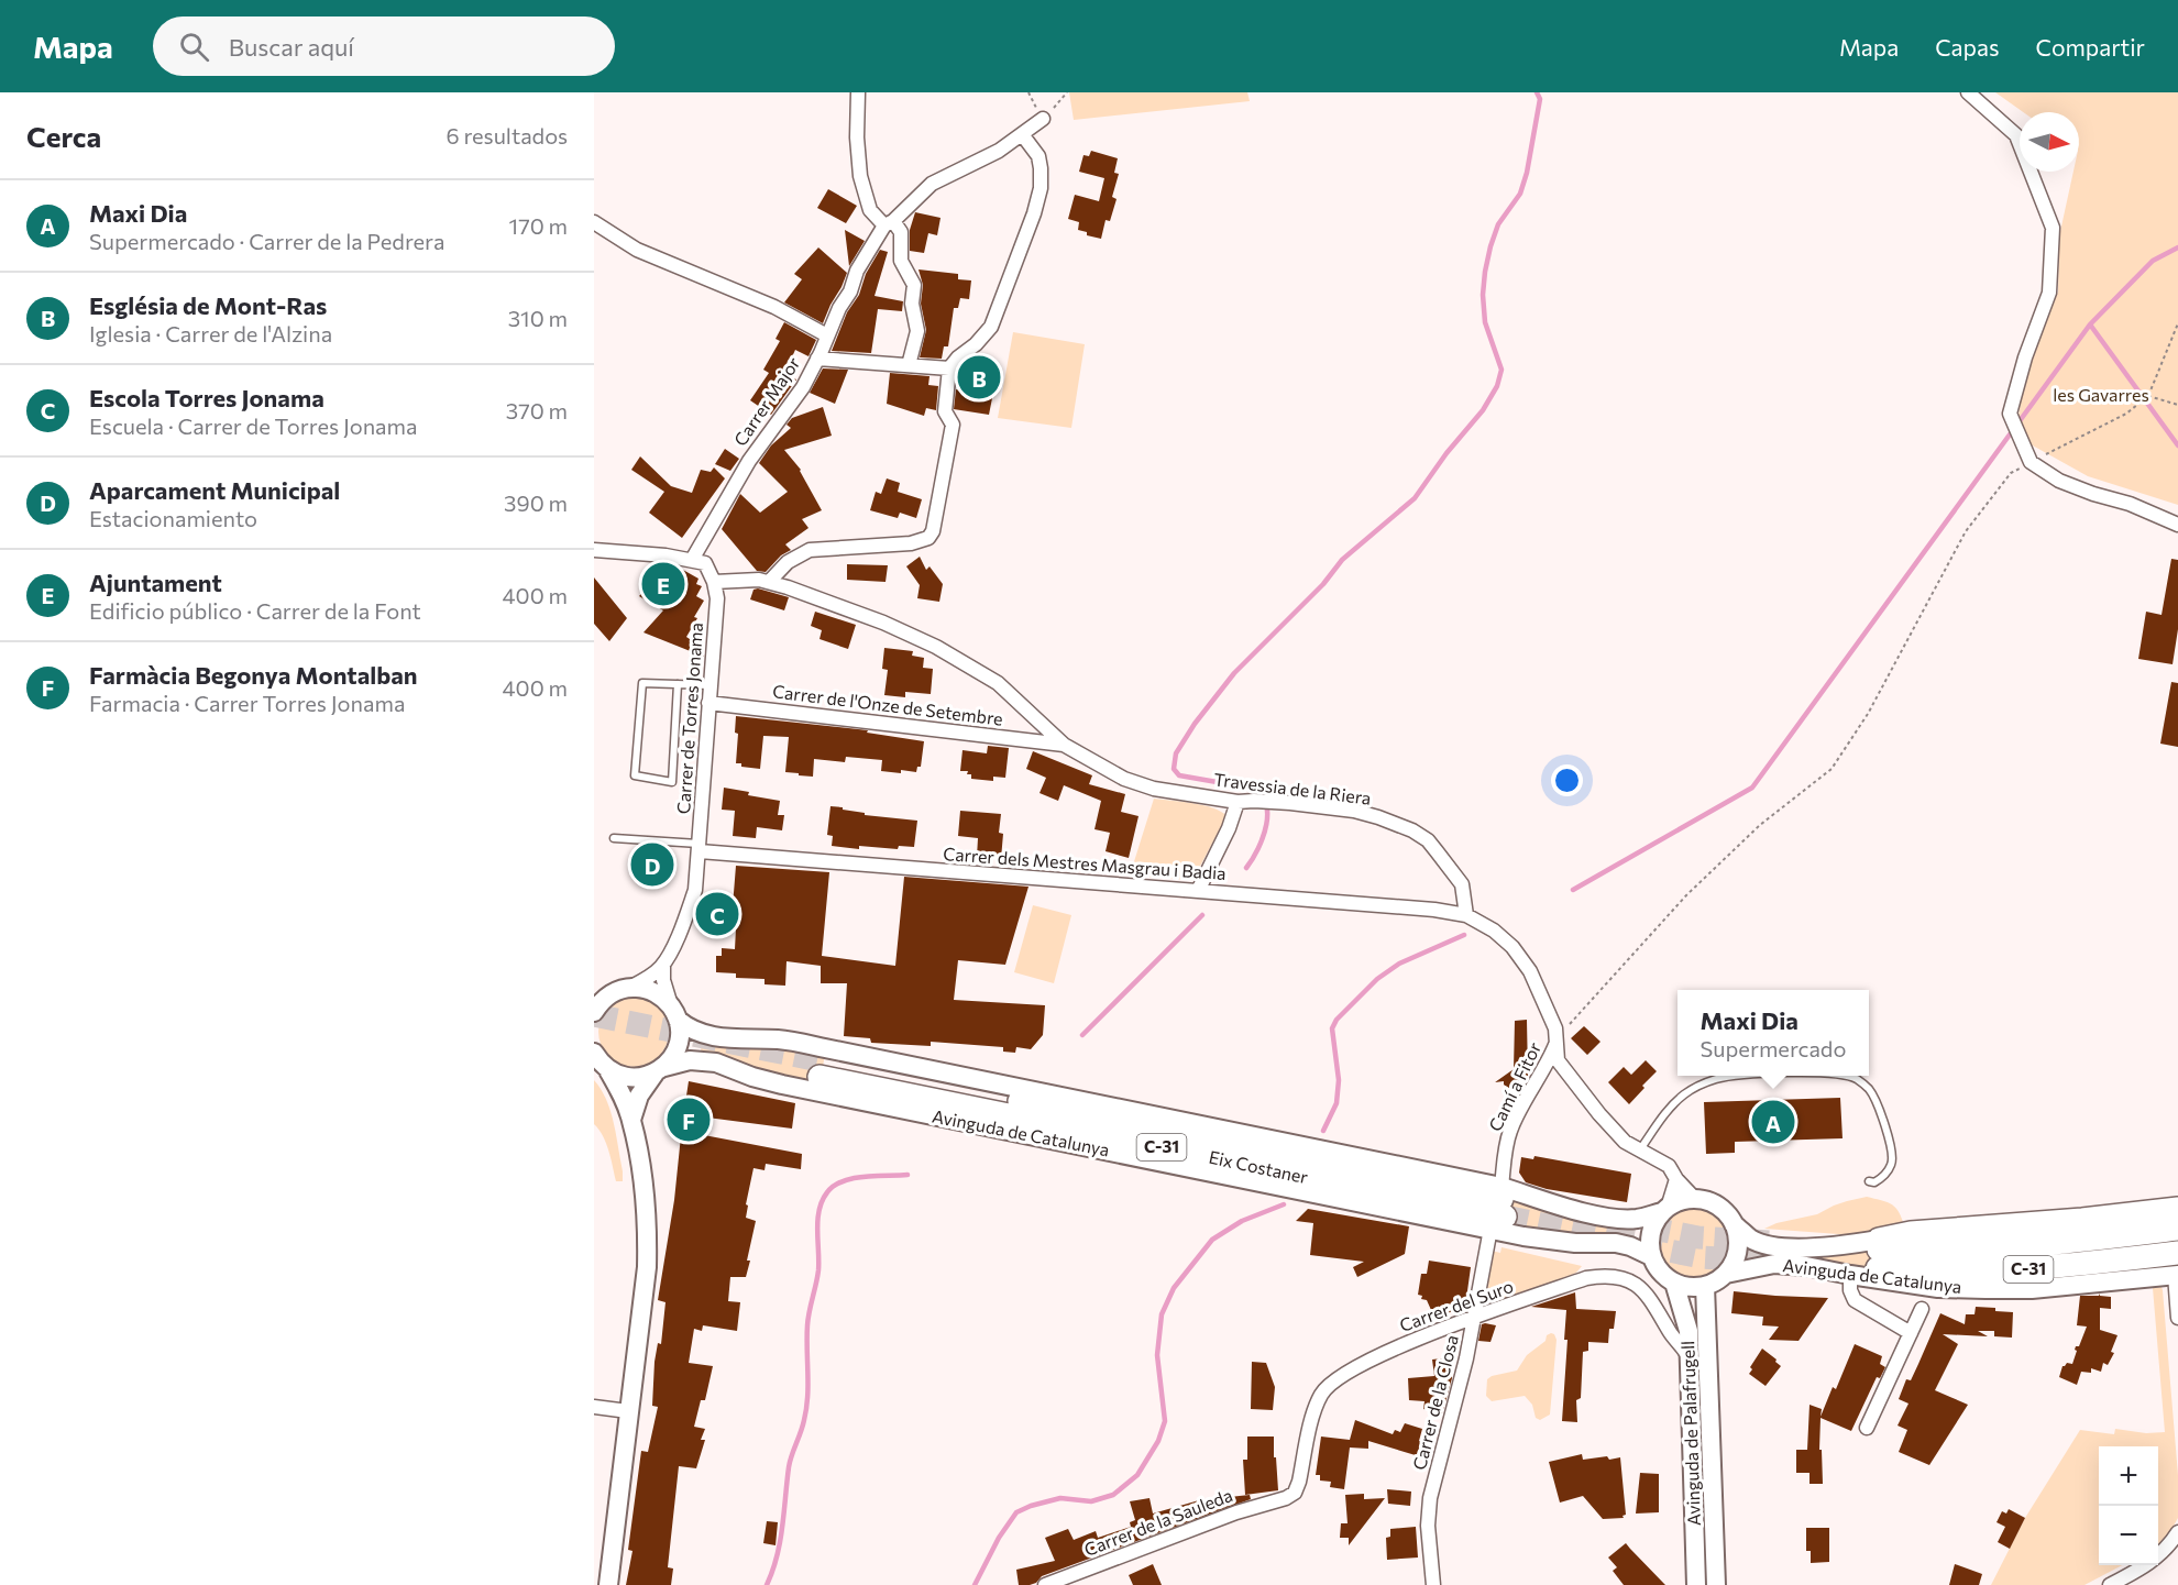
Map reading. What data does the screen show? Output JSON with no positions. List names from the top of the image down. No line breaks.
{"streets":{"highway":["C-31","Eix Costaner"],"main road":["Avinguda de Catalunya","Avinguda de Palafrugell"],"street":["Carrer Major","Carrer de l'Onze de Setembre","Carrer de Torres Jonama","Travessia de la Riera","Carrer dels Mestres Masgrau i Badia","Camí a Fitor","Carrer del Suro","Carrer de la Closa","Carrer de la Sauleda"]},"crossings":[["Carrer de l'Onze de Setembre","Carrer de Torres Jonama"],["Carrer de l'Onze de Setembre","Travessia de la Riera"],["Carrer de Torres Jonama","Travessia de la Riera"],["Carrer de Torres Jonama","Carrer dels Mestres Masgrau i Badia"],["Carrer de Torres Jonama","Avinguda de Catalunya"],["Travessia de la Riera","Carrer dels Mestres Masgrau i Badia"],["Camí a Fitor","Avinguda de Catalunya"],["Camí a Fitor","Eix Costaner"],["Camí a Fitor","Carrer de la Closa"],["Avinguda de Catalunya","C-31"],["Avinguda de Catalunya","Eix Costaner"],["Avinguda de Catalunya","Carrer de la Closa"],["Avinguda de Catalunya","Avinguda de Palafrugell"],["Eix Costaner","Carrer de la Closa"],["Carrer del Suro","Carrer de la Closa"],["Carrer del Suro","Avinguda de Palafrugell"],["Carrer del Suro","Carrer de la Sauleda"]],"parks":["les Gavarres"],"north":"right","page":{"header":"Mapa","search":"Buscar aquí","nav":["Mapa","Capas","Compartir"],"heading":["Cerca","6 resultados"],"list":[{"mark":"A","name":"Maxi Dia","note":"Supermercado · Carrer de la Pedrera","value":"170 m"},{"mark":"B","name":"Església de Mont-Ras","note":"Iglesia · Carrer de l'Alzina","value":"310 m"},{"mark":"C","name":"Escola Torres Jonama","note":"Escuela · Carrer de Torres Jonama","value":"370 m"},{"mark":"D","name":"Aparcament Municipal","note":"Estacionamiento","value":"390 m"},{"mark":"E","name":"Ajuntament","note":"Edificio público · Carrer de la Font","value":"400 m"},{"mark":"F","name":"Farmàcia Begonya Montalban","note":"Farmacia · Carrer Torres Jonama","value":"400 m"}],"pins":["B","E","D","C","F","A"],"popup":["Maxi Dia","Supermercado"],"map_buttons":["+","−"]}}
